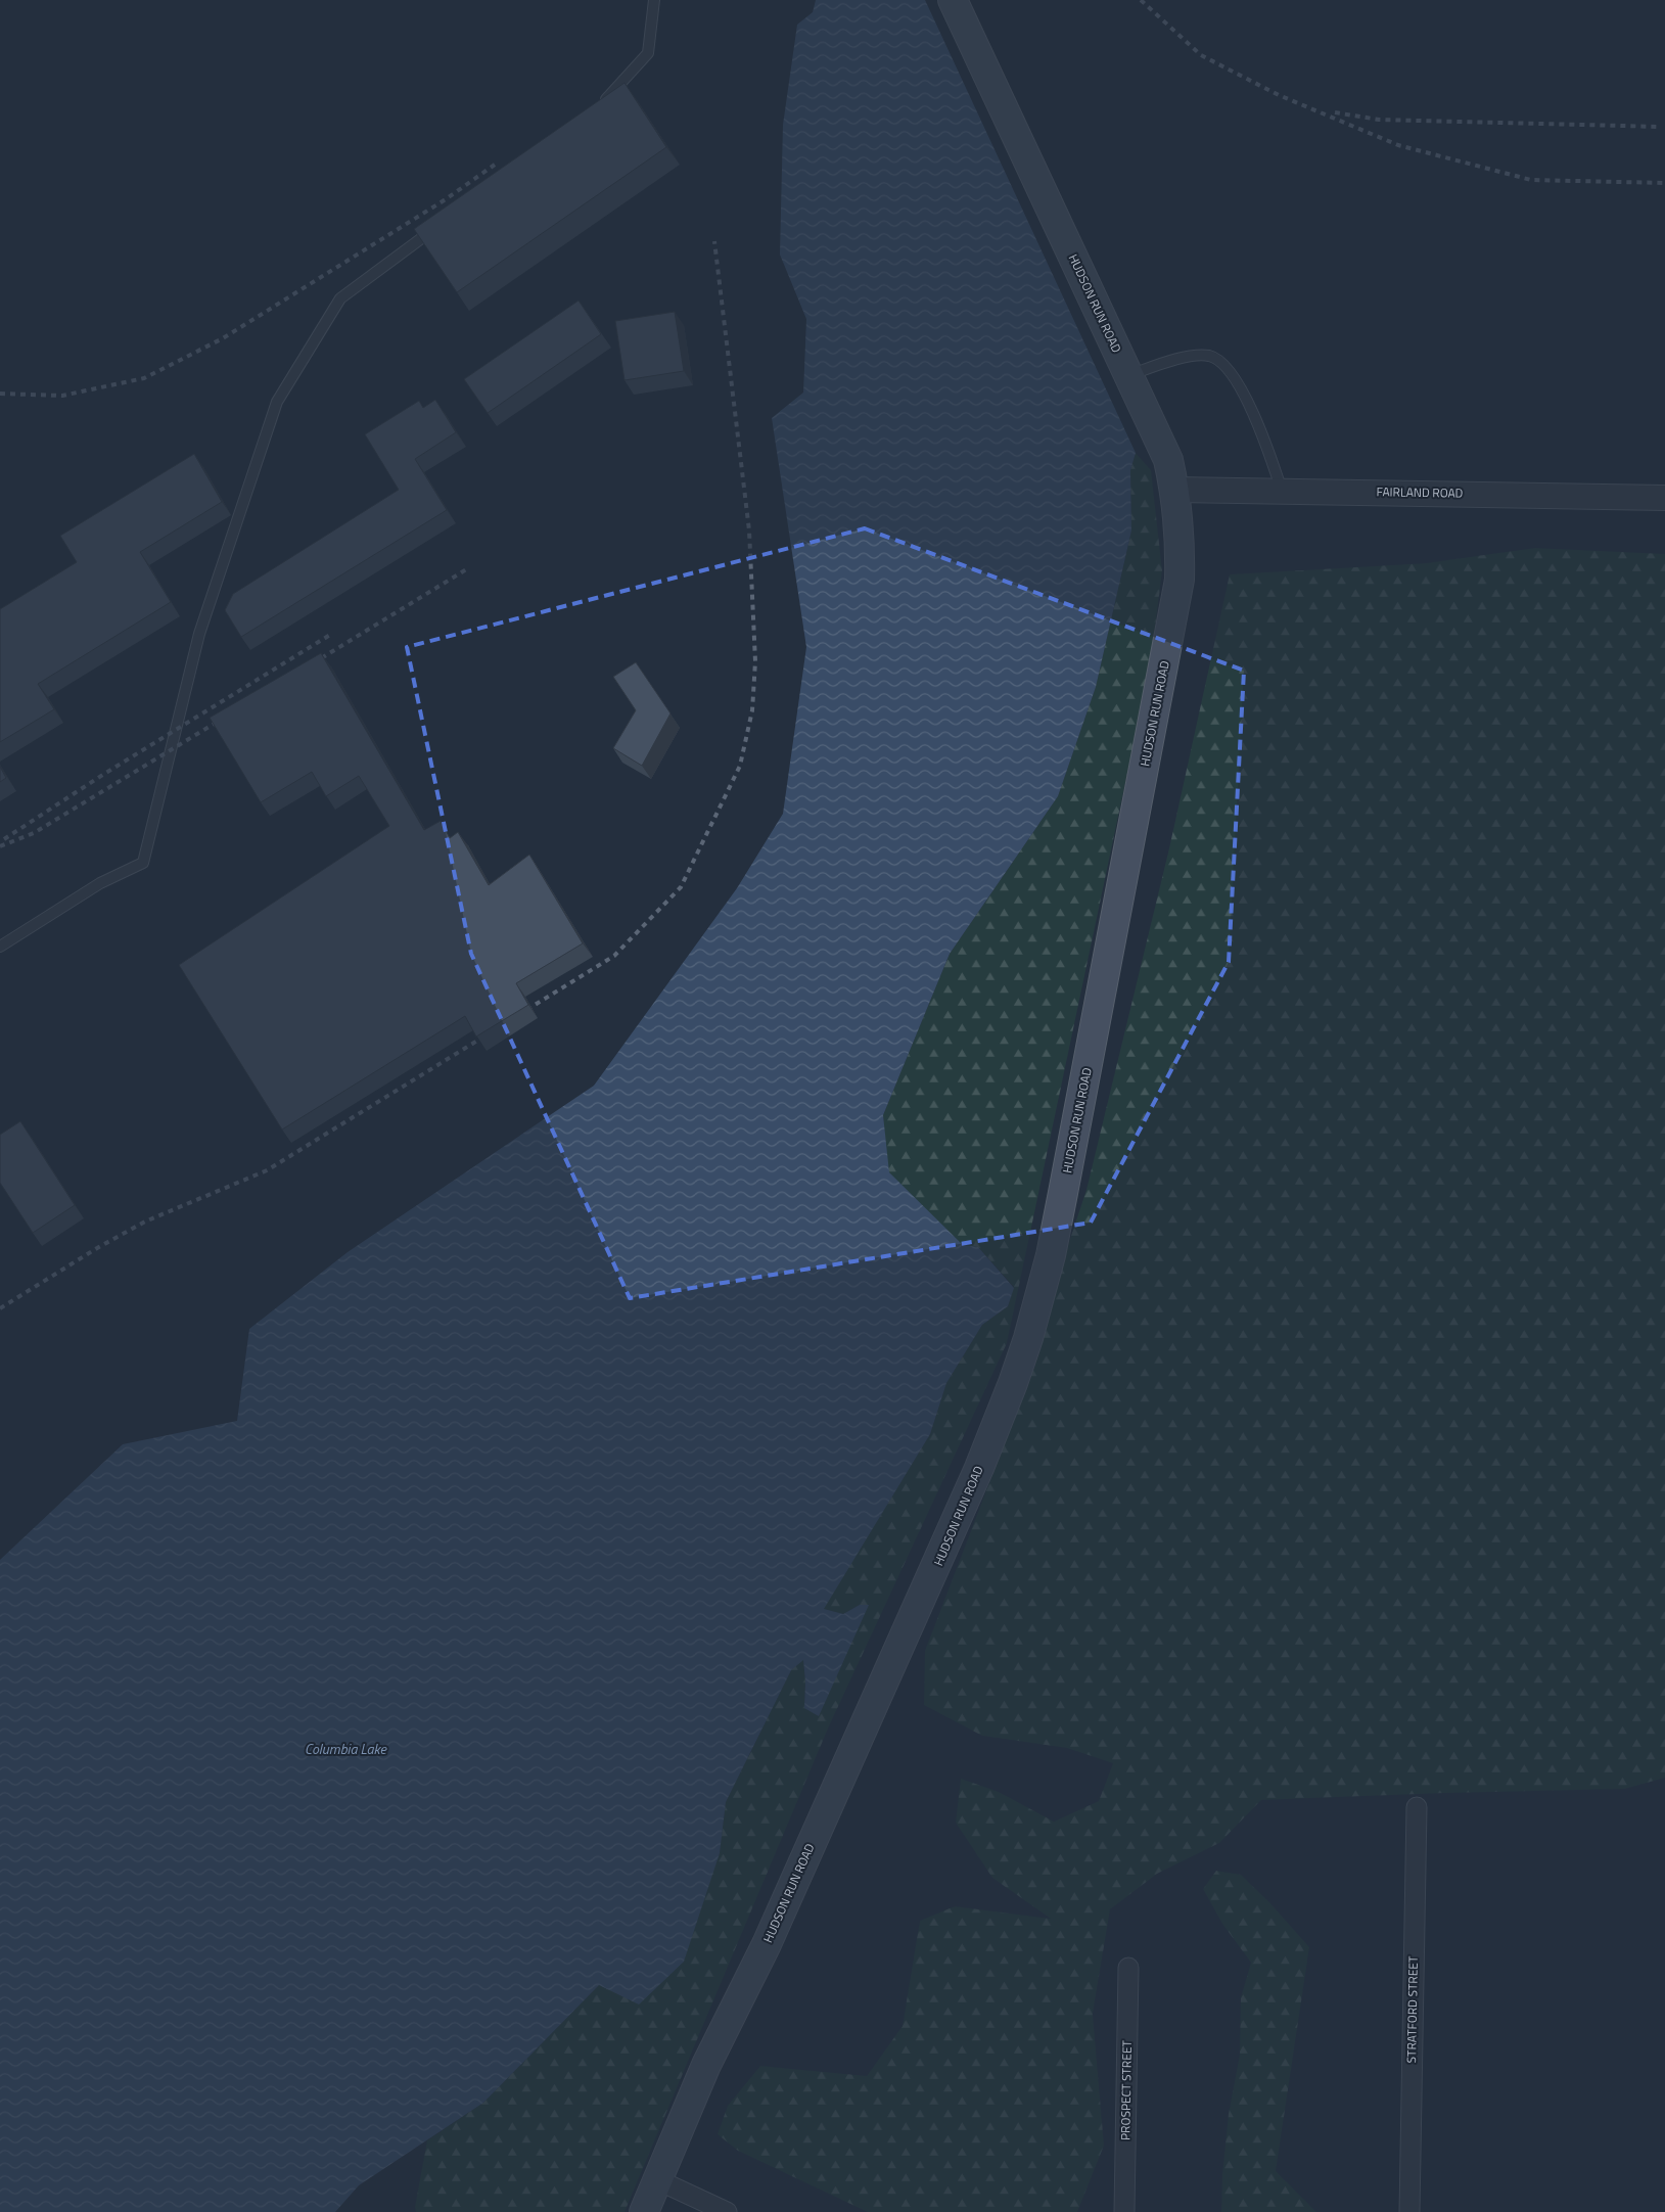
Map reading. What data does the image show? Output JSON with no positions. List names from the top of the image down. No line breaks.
{"streets":{"main road":["HUDSON RUN ROAD"],"street":["FAIRLAND ROAD","STRATFORD STREET","PROSPECT STREET"]},"crossings":[["HUDSON RUN ROAD","FAIRLAND ROAD"]],"water":["Columbia Lake"]}
